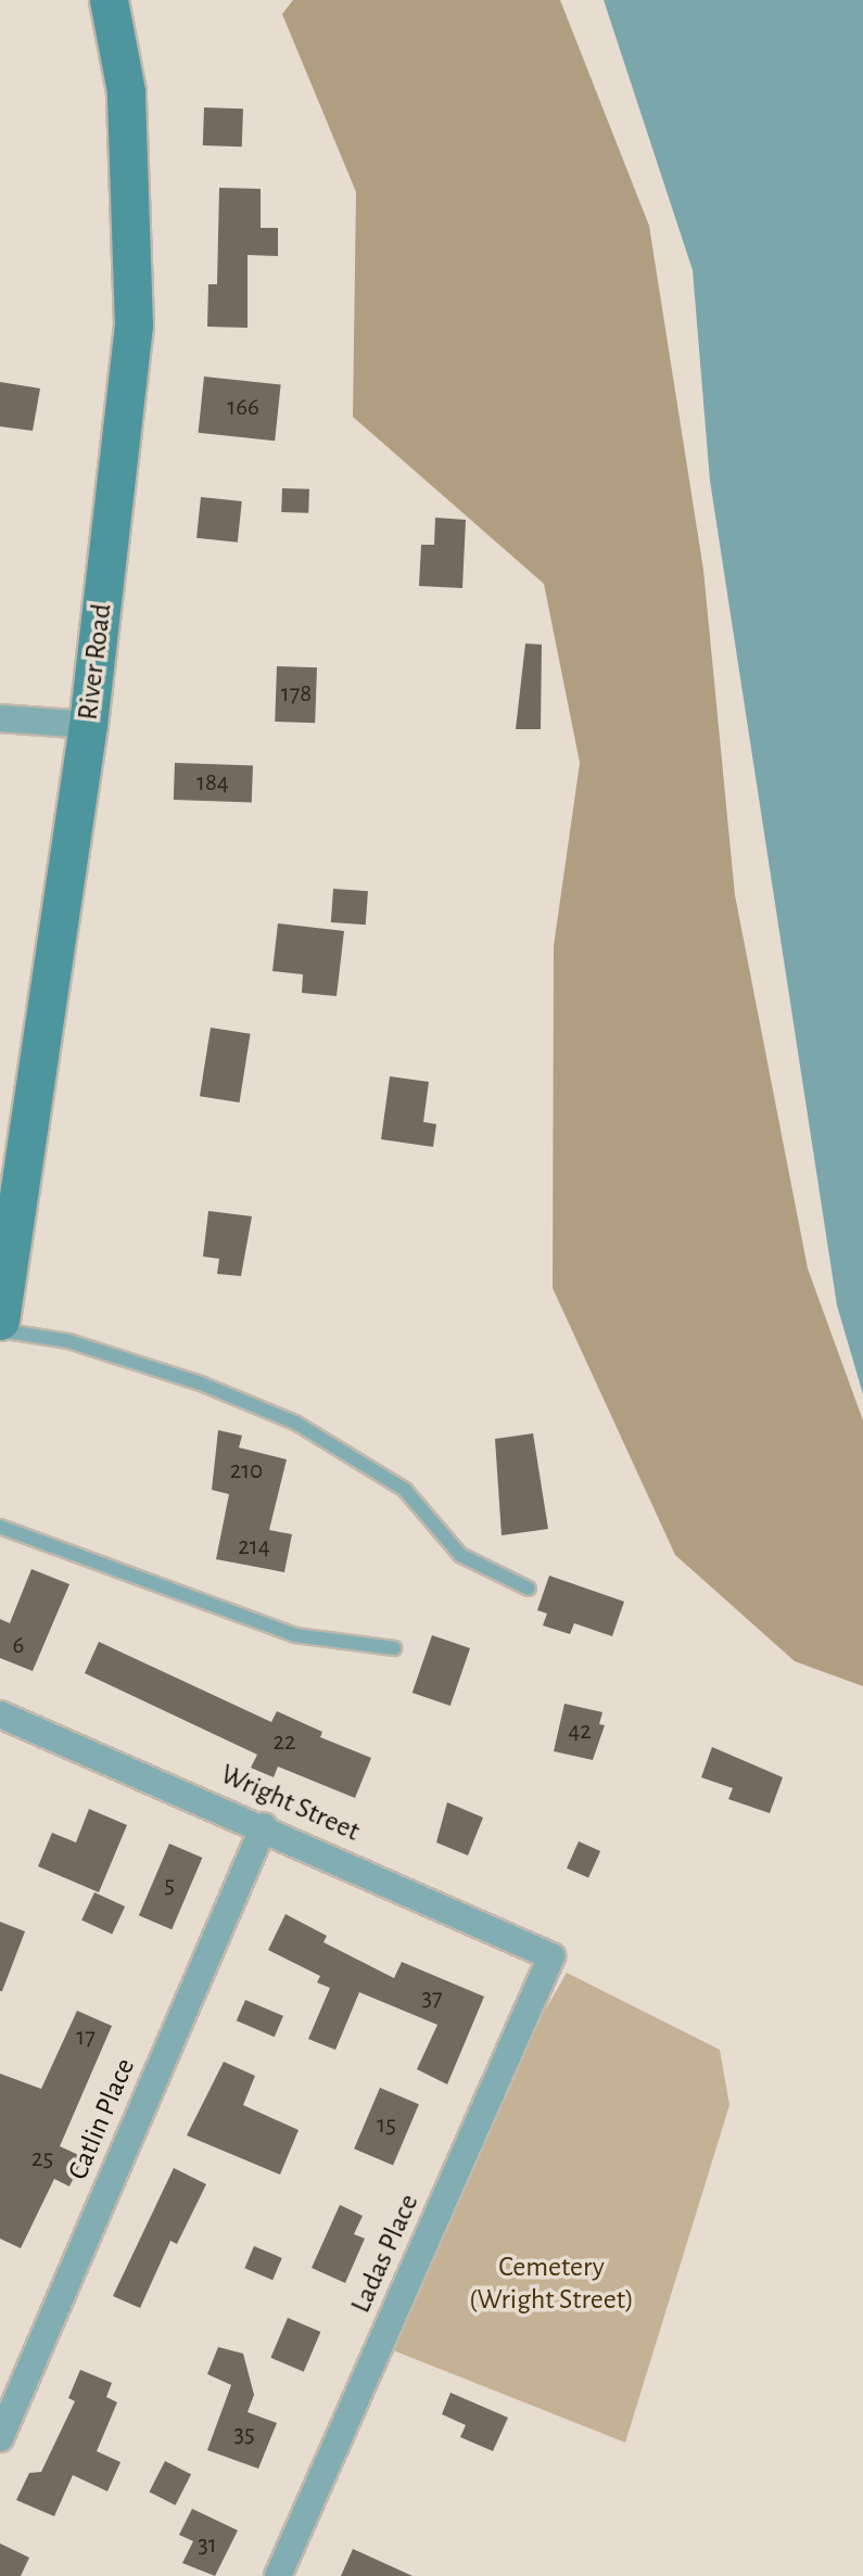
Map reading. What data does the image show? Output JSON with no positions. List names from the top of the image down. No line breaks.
{"streets":{"main road":["River Road"],"street":["Wright Street","Catlin Place","Ladas Place"]},"crossings":[["Wright Street","Catlin Place"],["Wright Street","Ladas Place"]],"parks":["Cemetery (Wright Street)"],"house_numbers":["166","178","184","210","214","6","42","22","5","37","17","15","25","35","31"]}
